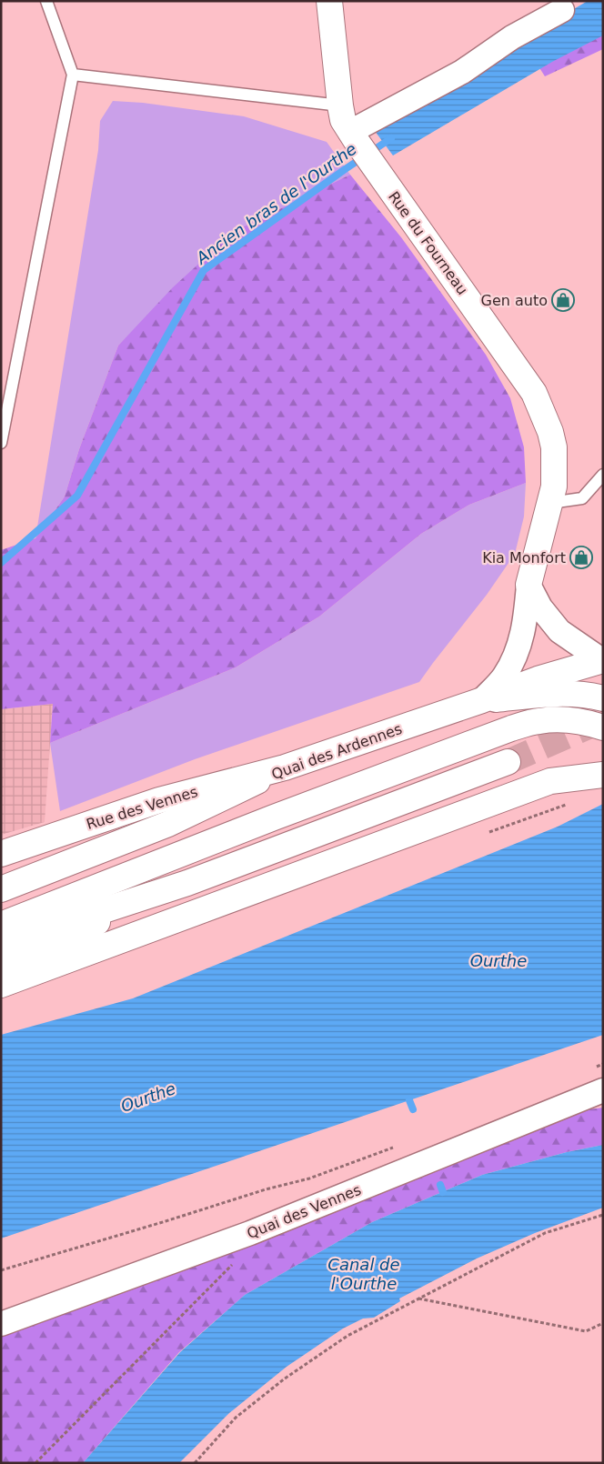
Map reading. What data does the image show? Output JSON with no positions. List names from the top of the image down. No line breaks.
{"streets":{"main road":["Rue du Fourneau","Quai des Ardennes","Rue des Vennes"],"street":["Quai des Vennes"]},"crossings":[["Rue du Fourneau","Quai des Ardennes"],["Quai des Ardennes","Rue des Vennes"]],"water":["Ancien bras de l'Ourthe","Ourthe","Canal de l'Ourthe"],"places":{"shop":["Gen auto","Kia Monfort"]}}
